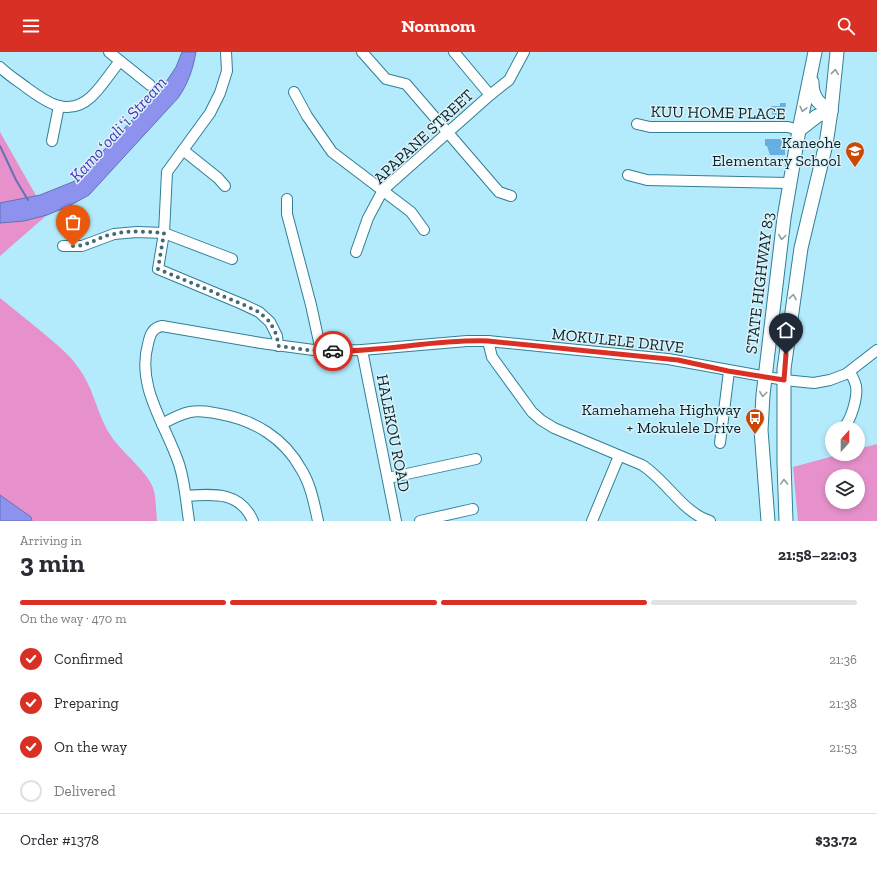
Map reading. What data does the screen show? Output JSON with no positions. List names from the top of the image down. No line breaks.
{"streets":{"main road":["STATE HIGHWAY 83"],"street":["KUU HOME PLACE","APAPANE STREET","MOKULELE DRIVE","HALEKOU ROAD"]},"crossings":[["KUU HOME PLACE","STATE HIGHWAY 83"],["STATE HIGHWAY 83","MOKULELE DRIVE"],["MOKULELE DRIVE","HALEKOU ROAD"]],"water":["Kamoʻoaliʻi Stream"],"places":{"school or university":["Kaneohe Elementary School"],"bus stop":["Kamehameha Highway + Mokulele Drive"]},"north":"top","page":{"header":"Nomnom","heading":["3 min","Arriving in","21:58–22:03"],"panel":["Order #1378","$33.72"],"bar":"On the way · 470 m","list":[["Confirmed","21:36"],["Preparing","21:38"],["On the way","21:53"],"Delivered"]}}
